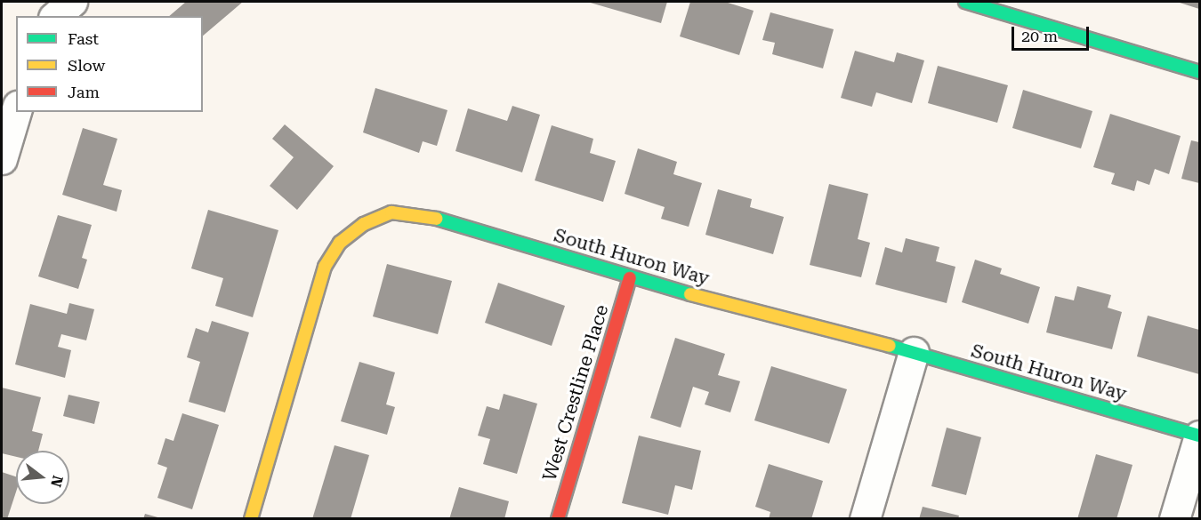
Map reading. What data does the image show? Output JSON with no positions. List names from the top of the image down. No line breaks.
{"streets":{"street":["South Huron Way","West Crestline Place"]},"crossings":[["South Huron Way","West Crestline Place"]],"legend":["Fast","Slow","Jam"],"scale_bar":"20 m","north":"right"}
